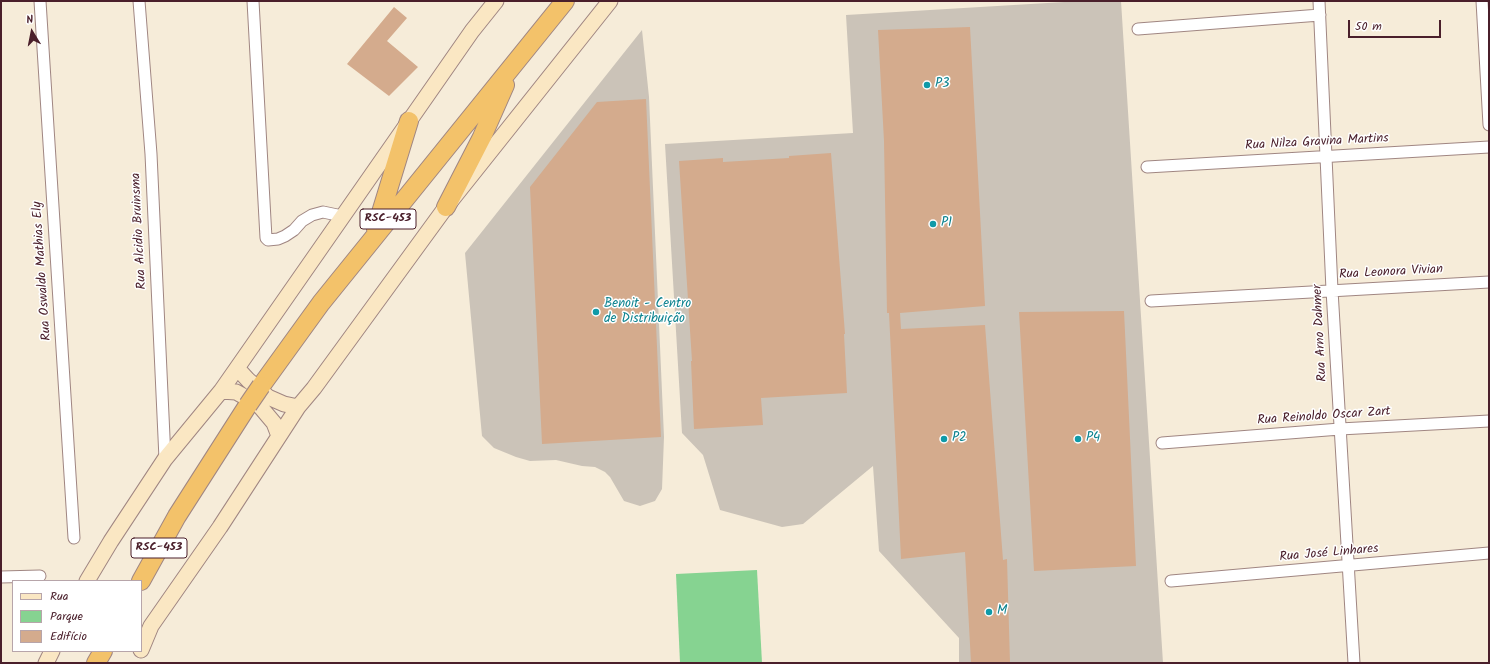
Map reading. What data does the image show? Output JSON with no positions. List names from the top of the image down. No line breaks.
{"streets":{"highway":["RSC-453"],"street":["Rua Nilza Gravina Martins","Rua Alcidio Bruinsma","Rua Oswaldo Mathias Ely","Rua Leonora Vivian","Rua Arno Dahmer","Rua Reinoldo Oscar Zart","Rua José Linhares"]},"crossings":[["Rua Nilza Gravina Martins","Rua Arno Dahmer"],["Rua Leonora Vivian","Rua Arno Dahmer"],["Rua Arno Dahmer","Rua Reinoldo Oscar Zart"],["Rua Arno Dahmer","Rua José Linhares"]],"places":["P3","P1","Benoit - Centro de Distribuição","P2","P4","M"],"legend":["Rua","Parque","Edifício"],"scale_bar":"50 m","north":"top"}
